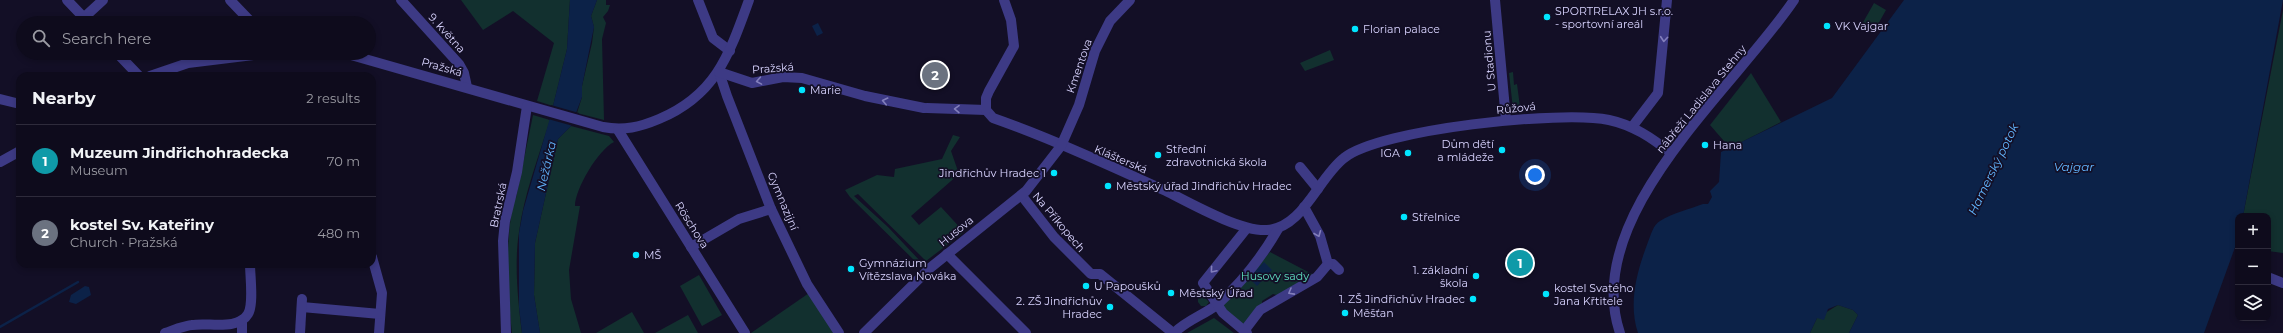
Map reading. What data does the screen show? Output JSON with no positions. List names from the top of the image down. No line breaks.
{"streets":{"street":["9. května","U Stadionu","Kmentova","Pražská","nábřeží Ladislava Stehny","Růžová","Klášterská","Gymnazijní","Bratrská","Na Příkopech","Röschova","Husova"]},"crossings":[["9. května","Pražská"],["U Stadionu","Růžová"],["Kmentova","Klášterská"],["Kmentova","Husova"],["Pražská","Klášterská"],["Pražská","Gymnazijní"],["Pražská","Bratrská"],["Pražská","Röschova"],["nábřeží Ladislava Stehny","Růžová"],["Růžová","Klášterská"],["Klášterská","Husova"],["Na Příkopech","Husova"]],"one_way":["Pražská"],"water":["Nežárka","Vajgar","Hamerský potok"],"parks":["Husovy sady"],"places":["SPORTRELAX JH s.r.o. - sportovní areál","VK Vajgar","Florian palace","Marie","Hana","Dům dětí a mládeže","IGA","Střední zdravotnická škola","Jindřichův Hradec 1","Městský úřad Jindřichův Hradec","Střelnice","MŠ","Gymnázium Vítězslava Nováka","1. základní škola","U Papoušků","Městský Úřad","kostel Svatého Jana Křtitele","1. ZŠ Jindřichův Hradec","2. ZŠ Jindřichův Hradec","Měšťan"],"page":{"search":"Search here","pins":["2","1"],"heading":["Nearby","2 results"],"list":[{"mark":"1","name":"Muzeum Jindřichohradecka","note":"Museum","value":"70 m"},{"mark":"2","name":"kostel Sv. Kateřiny","note":"Church · Pražská","value":"480 m"}],"map_buttons":["+","−"]}}
